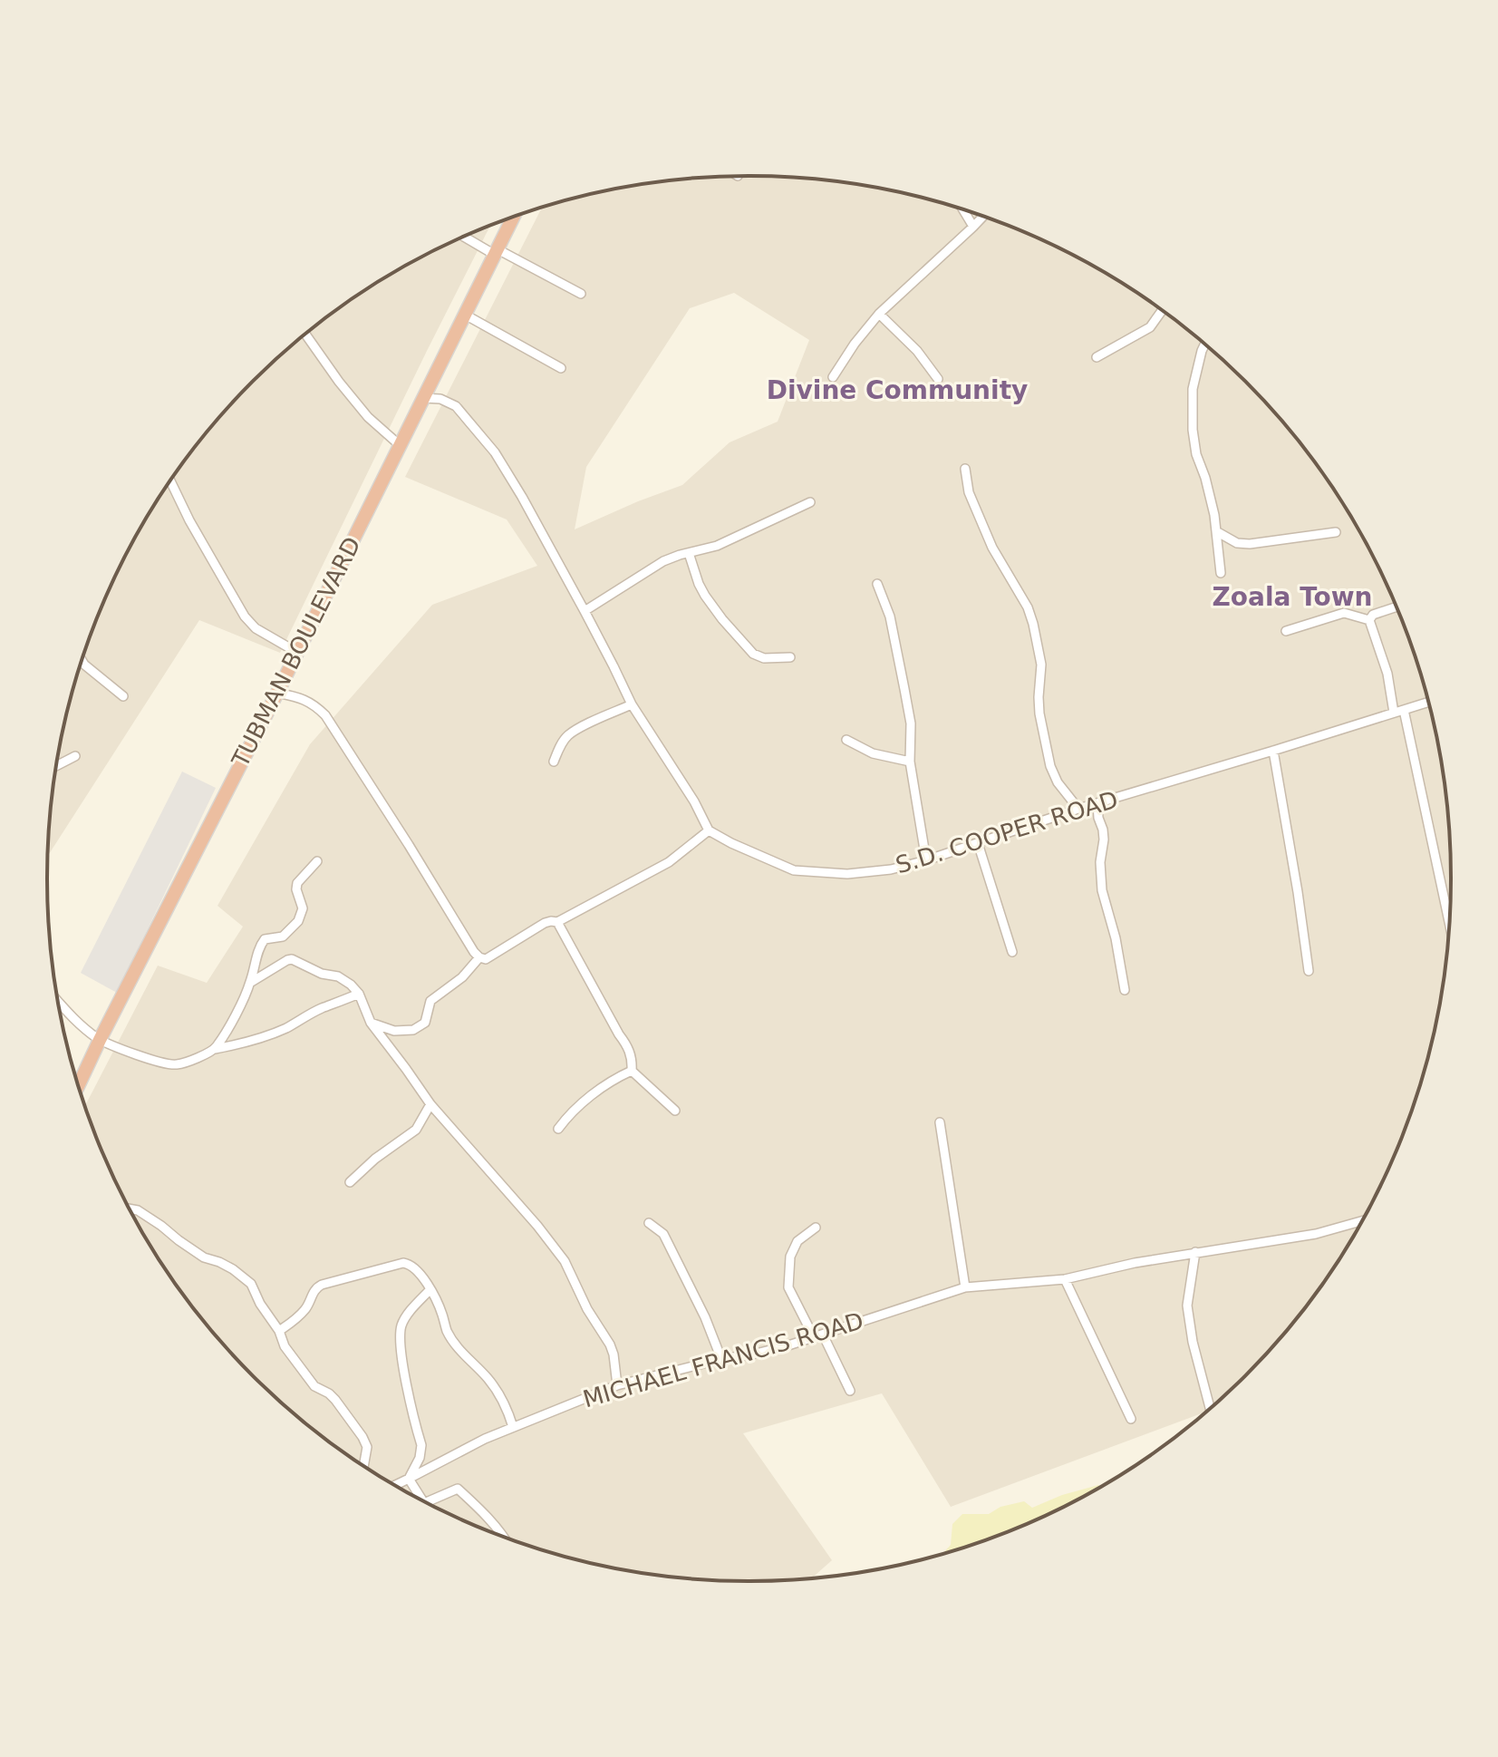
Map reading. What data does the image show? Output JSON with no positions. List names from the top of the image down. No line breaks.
{"streets":{"highway":["TUBMAN BOULEVARD"],"street":["S.D. COOPER ROAD","MICHAEL FRANCIS ROAD"]},"districts":["Divine Community","Zoala Town"]}
